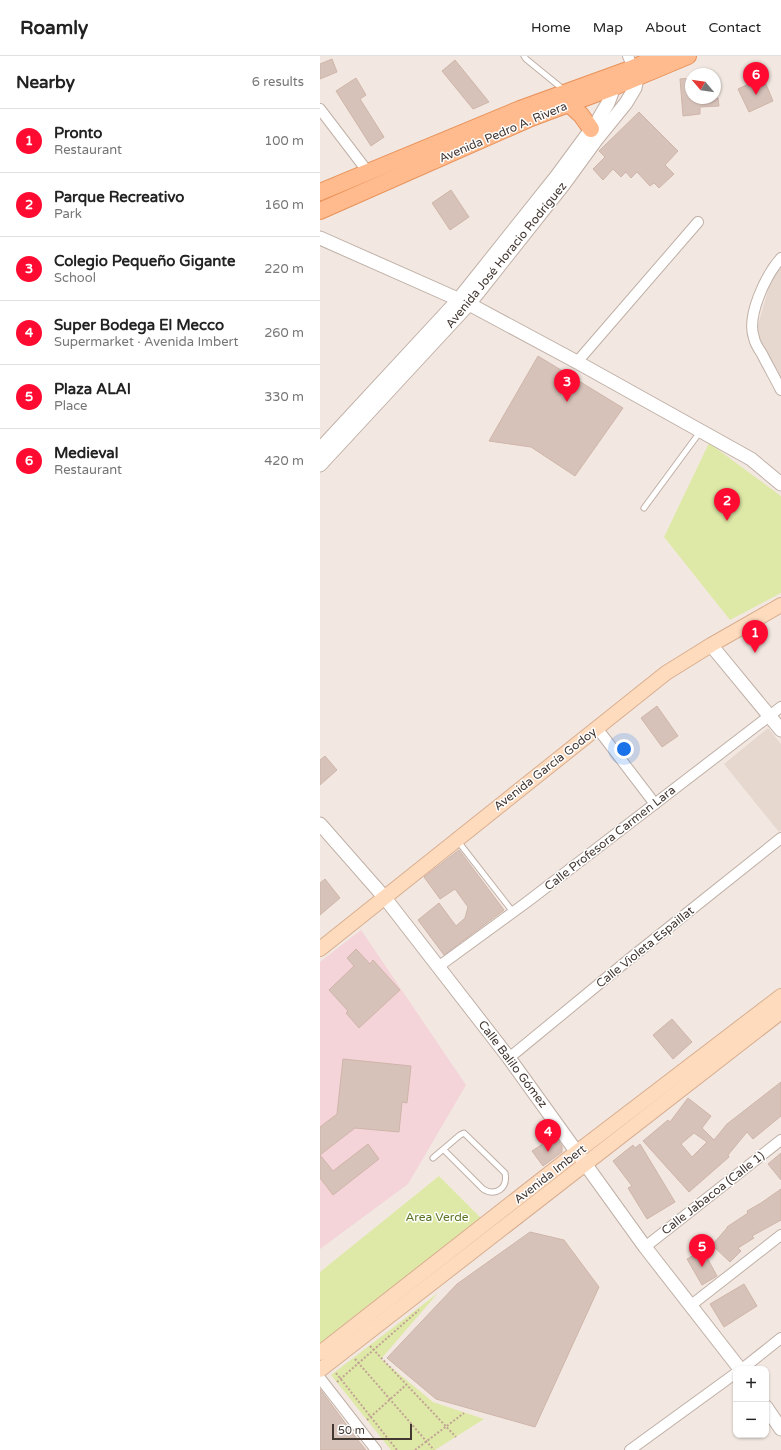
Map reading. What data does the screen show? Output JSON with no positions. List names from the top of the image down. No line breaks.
{"streets":{"main road":["Avenida Pedro A. Rivera","Avenida García Godoy","Avenida Imbert"],"street":["Avenida José Horacio Rodríguez","Calle Profesora Carmen Lara","Calle Violeta Espaillat","Calle Balilo Gómez","Calle Jabacoa (Calle 1)"]},"crossings":[["Avenida Pedro A. Rivera","Avenida José Horacio Rodríguez"],["Avenida García Godoy","Calle Balilo Gómez"],["Calle Profesora Carmen Lara","Calle Balilo Gómez"],["Calle Violeta Espaillat","Calle Balilo Gómez"],["Calle Balilo Gómez","Avenida Imbert"],["Calle Balilo Gómez","Calle Jabacoa (Calle 1)"]],"parks":["Area Verde"],"scale_bar":"50 m","north":"top left","page":{"header":"Roamly","nav":["Home","Map","About","Contact"],"heading":["Nearby","6 results"],"pins":["6","3","2","1","4","5"],"list":[{"mark":"1","name":"Pronto","note":"Restaurant","value":"100 m"},{"mark":"2","name":"Parque Recreativo","note":"Park","value":"160 m"},{"mark":"3","name":"Colegio Pequeño Gigante","note":"School","value":"220 m"},{"mark":"4","name":"Super Bodega El Mecco","note":"Supermarket · Avenida Imbert","value":"260 m"},{"mark":"5","name":"Plaza ALAI","note":"Place","value":"330 m"},{"mark":"6","name":"Medieval","note":"Restaurant","value":"420 m"}],"map_buttons":["+","−"],"scale":"50 m"}}
